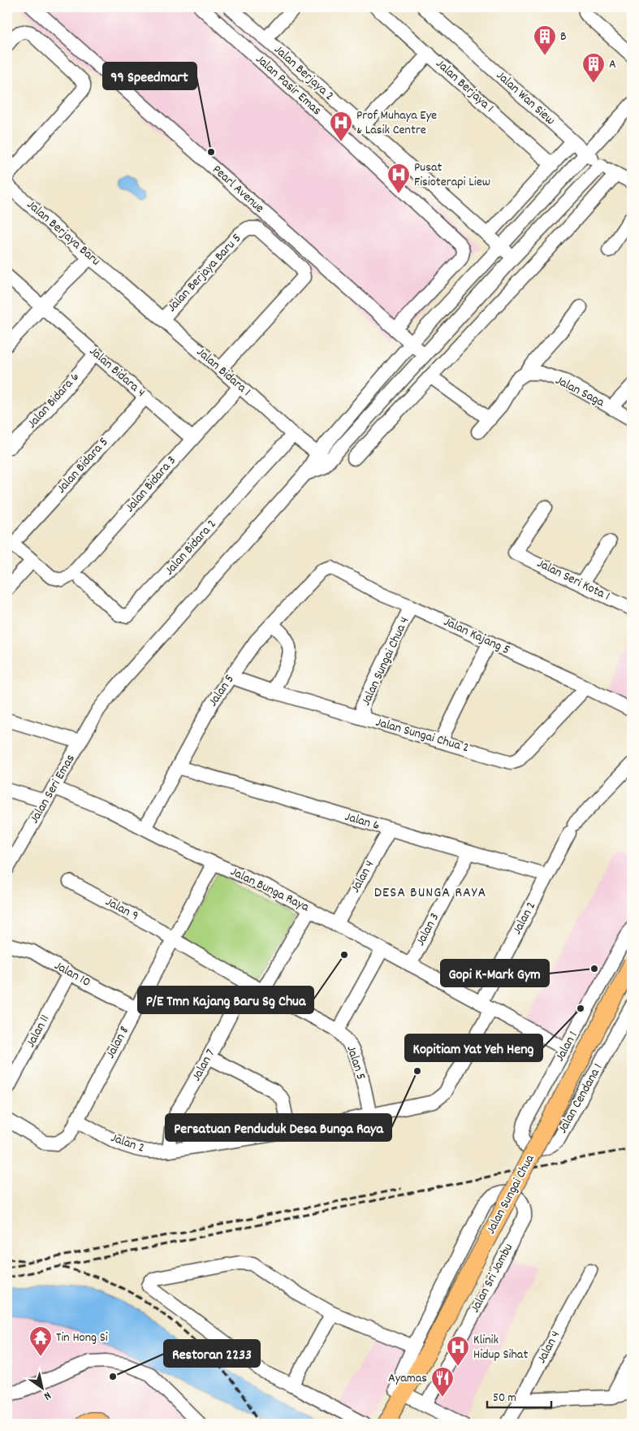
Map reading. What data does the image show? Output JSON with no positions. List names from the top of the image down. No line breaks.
{"streets":{"main road":["Jalan Sungai Chua"],"street":["Jalan Berjaya 2","Jalan Pasir Emas","Jalan Berjaya 1","Jalan Wan Siew","Pearl Avenue","Jalan Berjaya Baru","Jalan Berjaya Baru 5","Jalan Bidara 4","Jalan Bidara 1","Jalan Saga","Jalan Bidara 6","Jalan Bidara 5","Jalan Bidara 3","Jalan Bidara 2","Jalan Seri Kota 1","Jalan Kajang 5","Jalan Sungai Chua 4","Jalan 5","Jalan Sungai Chua 2","Jalan Seri Emas","Jalan 6","Jalan 4","Jalan Bunga Raya","Jalan 9","Jalan 2","Jalan 3","Jalan 10","Jalan 11","Jalan 8","Jalan 1","Jalan 7","Jalan Cendana 1","Jalan Sri Jambu"]},"crossings":[["Jalan Berjaya 2","Jalan Seri Emas"],["Jalan Pasir Emas","Pearl Avenue"],["Jalan Wan Siew","Jalan Seri Emas"],["Pearl Avenue","Jalan Seri Emas"],["Jalan Berjaya Baru","Jalan Bidara 1"],["Jalan Berjaya Baru 5","Jalan Bidara 1"],["Jalan Bidara 4","Jalan Bidara 6"],["Jalan Bidara 4","Jalan Bidara 5"],["Jalan Bidara 4","Jalan Bidara 3"],["Jalan Bidara 1","Jalan Bidara 3"],["Jalan Bidara 1","Jalan Bidara 2"],["Jalan Bidara 1","Jalan Seri Emas"],["Jalan Kajang 5","Jalan Sungai Chua 4"],["Jalan Kajang 5","Jalan 5"],["Jalan Kajang 5","Jalan Sungai Chua 2"],["Jalan Sungai Chua 4","Jalan Sungai Chua 2"],["Jalan 5","Jalan Sungai Chua 2"],["Jalan 5","Jalan 6"],["Jalan 5","Jalan Bunga Raya"],["Jalan 5","Jalan 9"],["Jalan 5","Jalan 2"],["Jalan 5","Jalan 8"],["Jalan 5","Jalan 7"],["Jalan Seri Emas","Jalan Bunga Raya"],["Jalan 6","Jalan 4"],["Jalan 6","Jalan 2"],["Jalan 6","Jalan 3"],["Jalan 4","Jalan Bunga Raya"],["Jalan Bunga Raya","Jalan 2"],["Jalan Bunga Raya","Jalan 3"],["Jalan Bunga Raya","Jalan 8"],["Jalan Bunga Raya","Jalan 1"],["Jalan 9","Jalan 8"],["Jalan 2","Jalan 8"],["Jalan 2","Jalan 7"],["Jalan 10","Jalan 11"],["Jalan 10","Jalan 8"],["Jalan 1","Jalan Cendana 1"],["Jalan Sungai Chua","Jalan Sri Jambu"]],"districts":["DESA BUNGA RAYA"],"places":{"building":["B","A"],"hospital":["Prof Muhaya Eye & Lasik Centre","Pusat Fisioterapi Liew","Klinik Hidup Sihat"],"other":["99 Speedmart","P/E Tmn Kajang Baru Sg Chua","Gopi K-Mark Gym","Kopitiam Yat Yeh Heng","Persatuan Penduduk Desa Bunga Raya","Restoran 2233"],"temple":["Tin Hong Si"],"restaurant":["Ayamas"]},"scale_bar":"50 m","north":"bottom right"}
